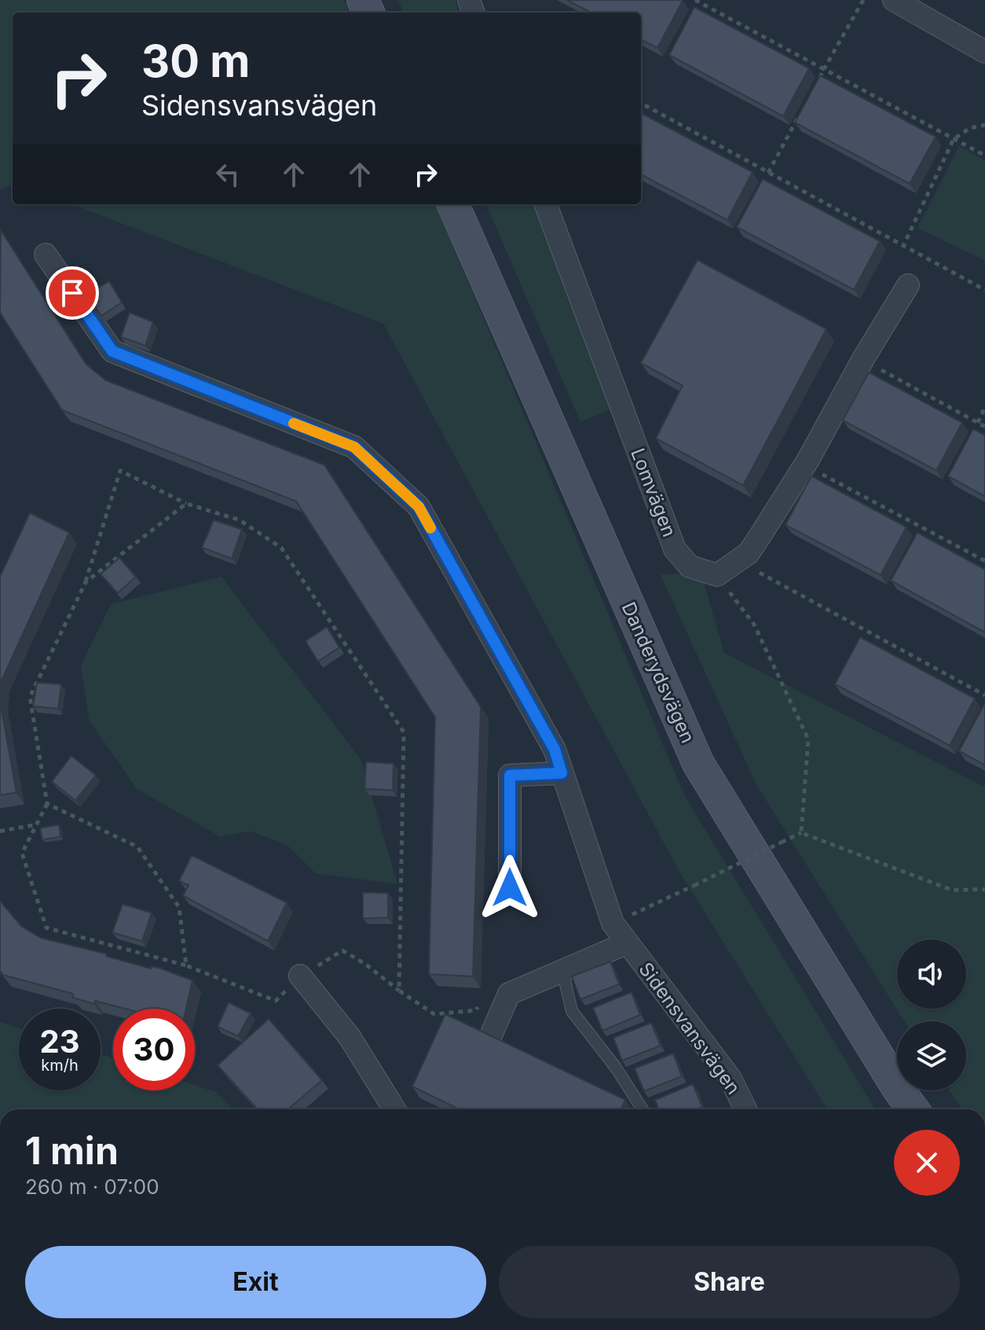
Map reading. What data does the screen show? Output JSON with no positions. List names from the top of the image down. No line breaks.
{"streets":{"main road":["Danderydsvägen"],"street":["Lomvägen","Sidensvansvägen"]},"page":{"turn":["30 m","Sidensvansvägen"],"speed":"23 km/h","limit":"30","heading":["1 min","260 m · 07:00"],"buttons":["Exit","Share"]}}
